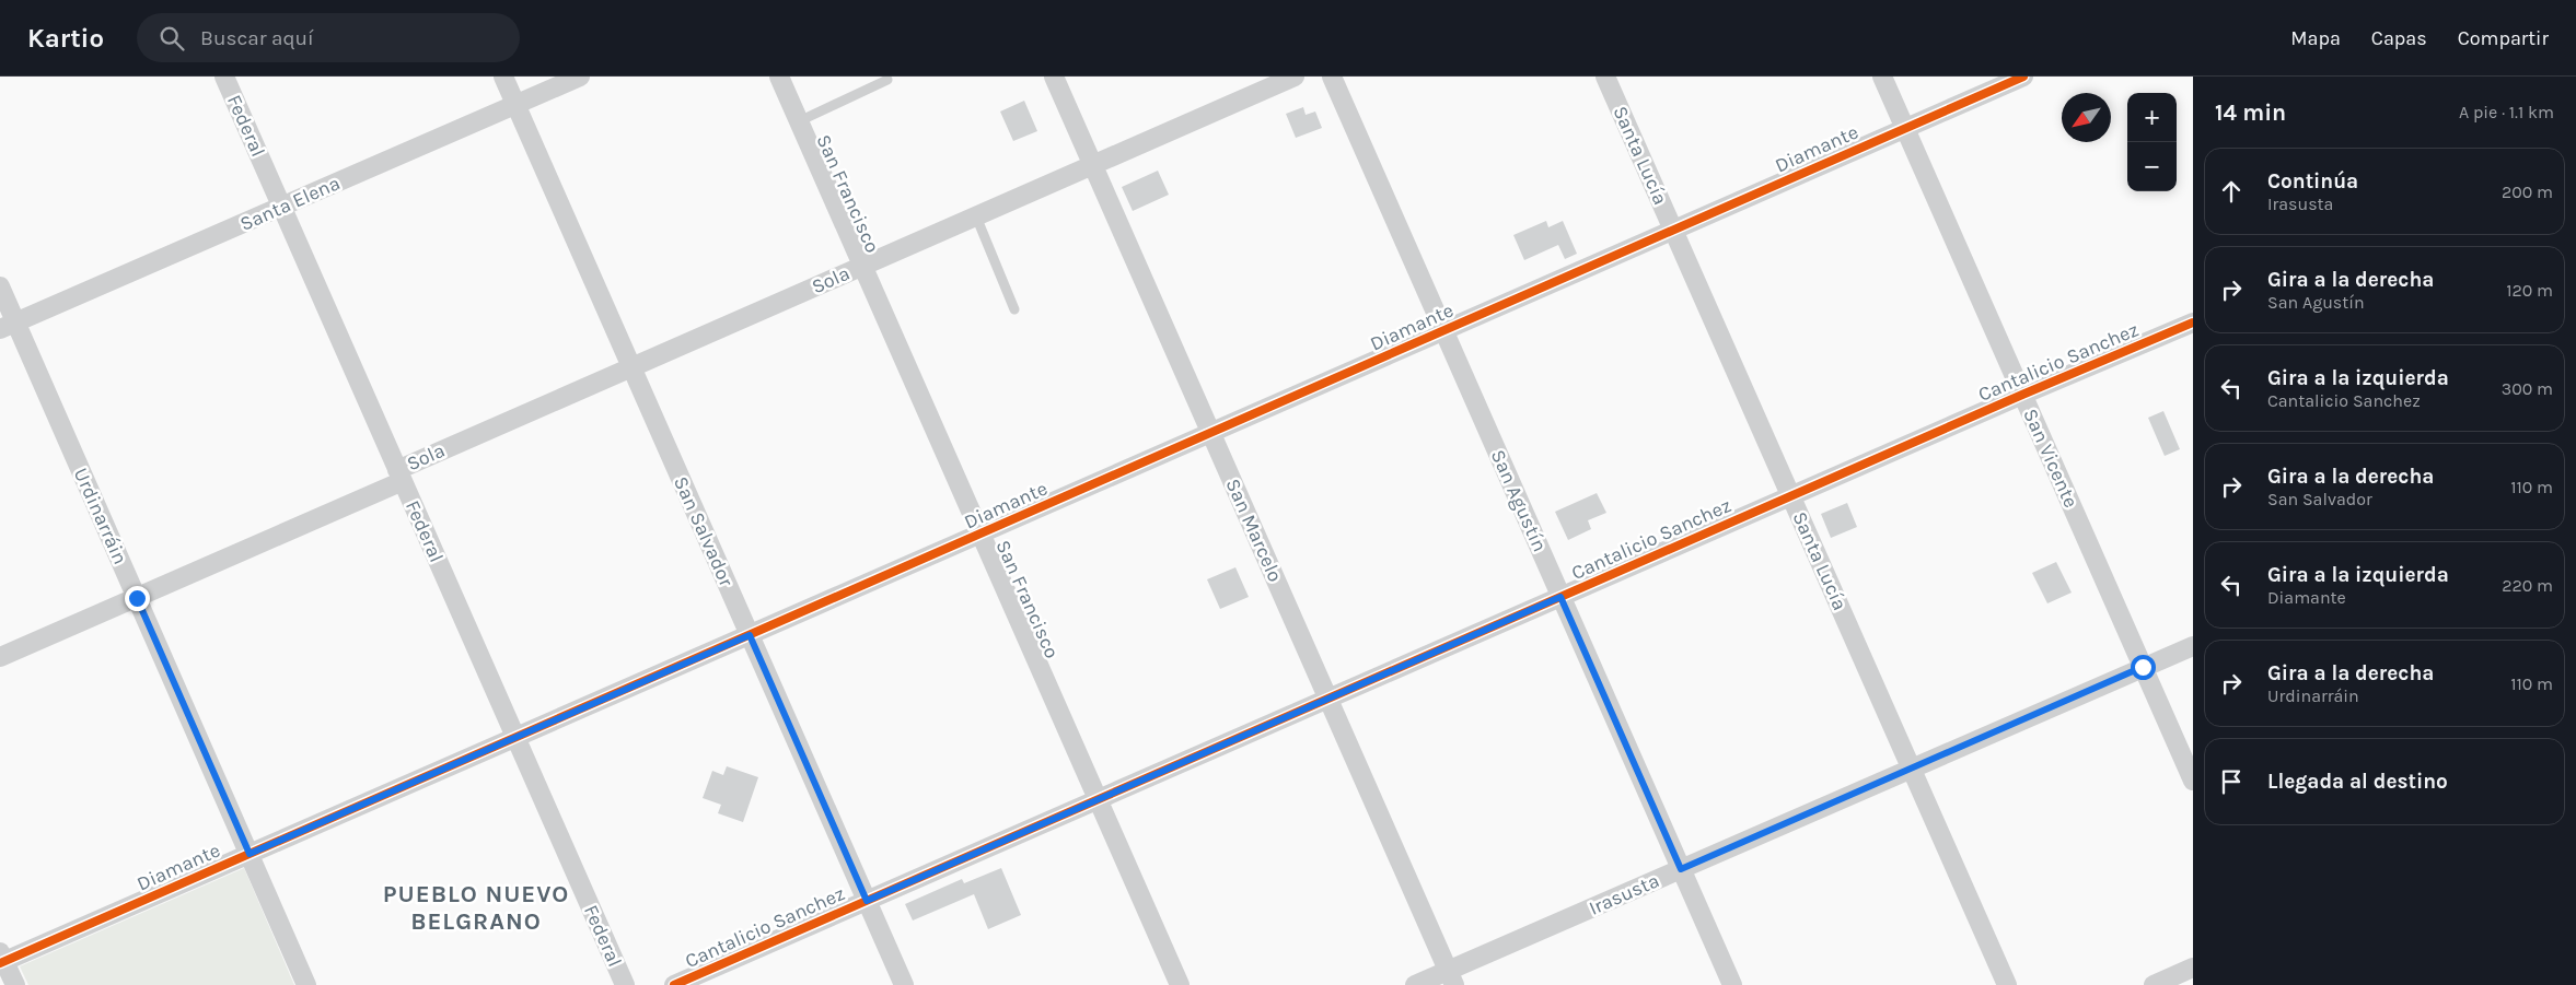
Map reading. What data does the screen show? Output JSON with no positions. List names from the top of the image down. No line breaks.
{"streets":{"street":["Federal","Diamante","Santa Lucía","San Francisco","Santa Elena","Sola","Cantalicio Sanchez","San Vicente","San Agustín","Urdinarráin","San Marcelo","San Salvador","Irasusta"]},"crossings":[["Federal","Diamante"],["Federal","Santa Elena"],["Federal","Sola"],["Diamante","Santa Lucía"],["Diamante","San Francisco"],["Diamante","San Vicente"],["Diamante","San Agustín"],["Diamante","Urdinarráin"],["Diamante","San Marcelo"],["Diamante","San Salvador"],["Santa Lucía","Cantalicio Sanchez"],["Santa Lucía","Irasusta"],["San Francisco","Sola"],["San Francisco","Cantalicio Sanchez"],["Santa Elena","Urdinarráin"],["Santa Elena","San Salvador"],["Sola","Urdinarráin"],["Sola","San Marcelo"],["Sola","San Salvador"],["Cantalicio Sanchez","San Vicente"],["Cantalicio Sanchez","San Agustín"],["Cantalicio Sanchez","San Marcelo"],["Cantalicio Sanchez","San Salvador"],["San Vicente","Irasusta"],["San Agustín","Irasusta"],["San Marcelo","Irasusta"]],"districts":["PUEBLO NUEVO BELGRANO"],"north":"bottom left","page":{"header":"Kartio","search":"Buscar aquí","nav":["Mapa","Capas","Compartir"],"heading":["14 min","A pie · 1.1 km"],"map_buttons":["+","−"],"list":[["Continúa","Irasusta","200 m"],["Gira a la derecha","San Agustín","120 m"],["Gira a la izquierda","Cantalicio Sanchez","300 m"],["Gira a la derecha","San Salvador","110 m"],["Gira a la izquierda","Diamante","220 m"],["Gira a la derecha","Urdinarráin","110 m"],"Llegada al destino"]}}
